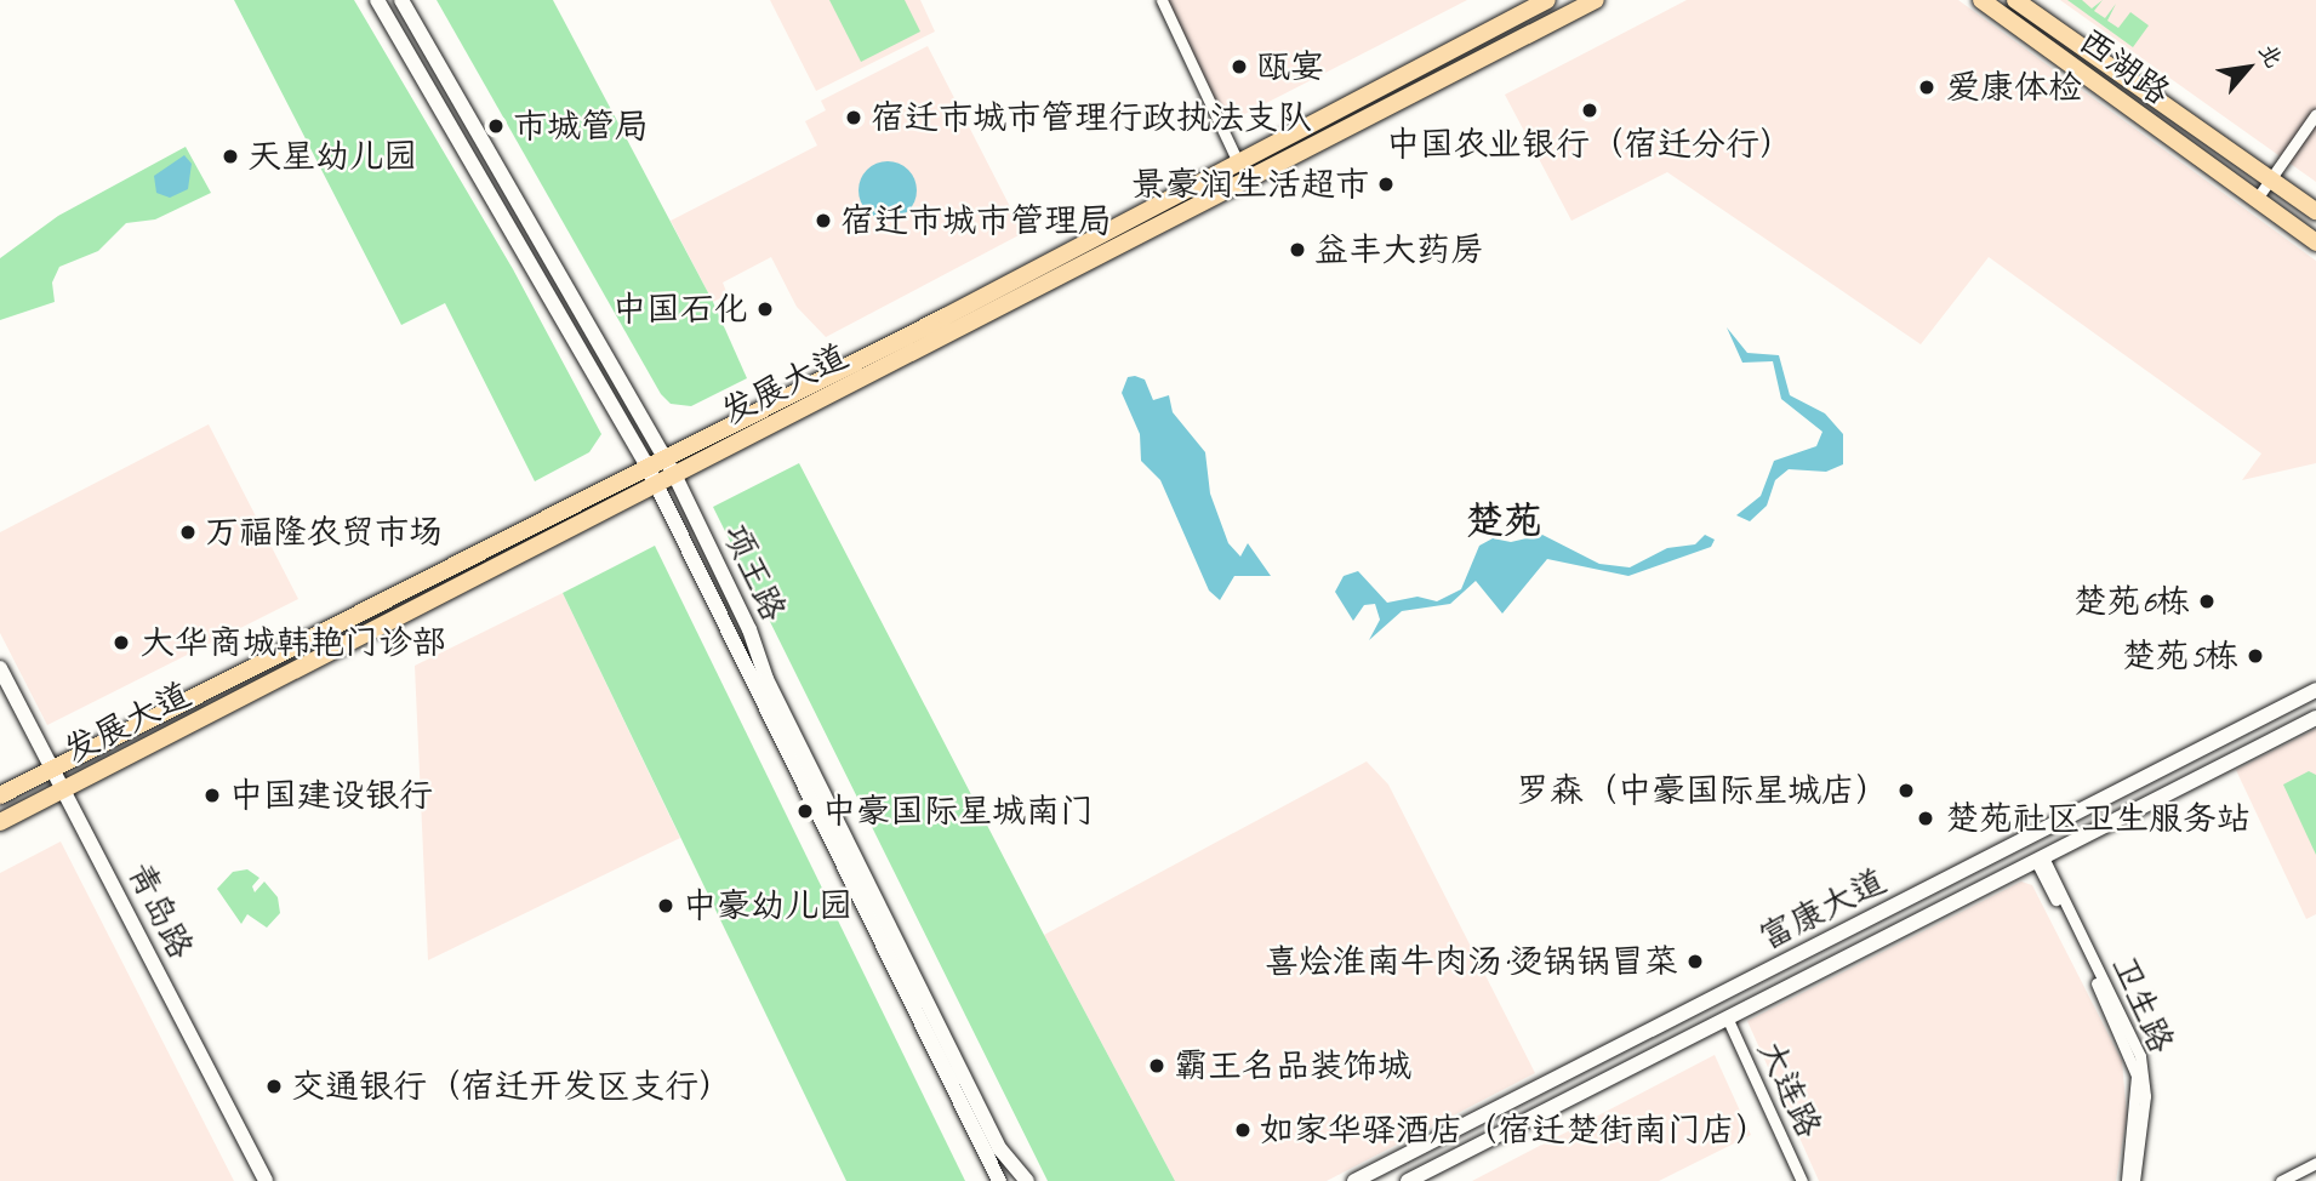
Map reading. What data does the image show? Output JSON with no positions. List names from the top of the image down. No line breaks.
{"streets":{"main road":["西湖路","发展大道"],"street":["项王路","富康大道","青岛路","卫生路","大连路"]},"crossings":[["发展大道","项王路"],["发展大道","青岛路"],["富康大道","卫生路"],["富康大道","大连路"]],"districts":["楚苑"],"places":["瓯宴","爱康体检","中国农业银行（宿迁分行）","宿迁市城市管理行政执法支队","市城管局","天星幼儿园","景豪润生活超市","宿迁市城市管理局","益丰大药房","中国石化","万福隆农贸市场","楚苑6栋","大华商城韩艳门诊部","楚苑5栋","罗森（中豪国际星城店）","中国建设银行","中豪国际星城南门","楚苑社区卫生服务站","中豪幼儿园","喜烩淮南牛肉汤·烫锅锅冒菜","霸王名品装饰城","交通银行（宿迁开发区支行）","如家华驿酒店（宿迁楚街南门店）"],"north":"top right"}
